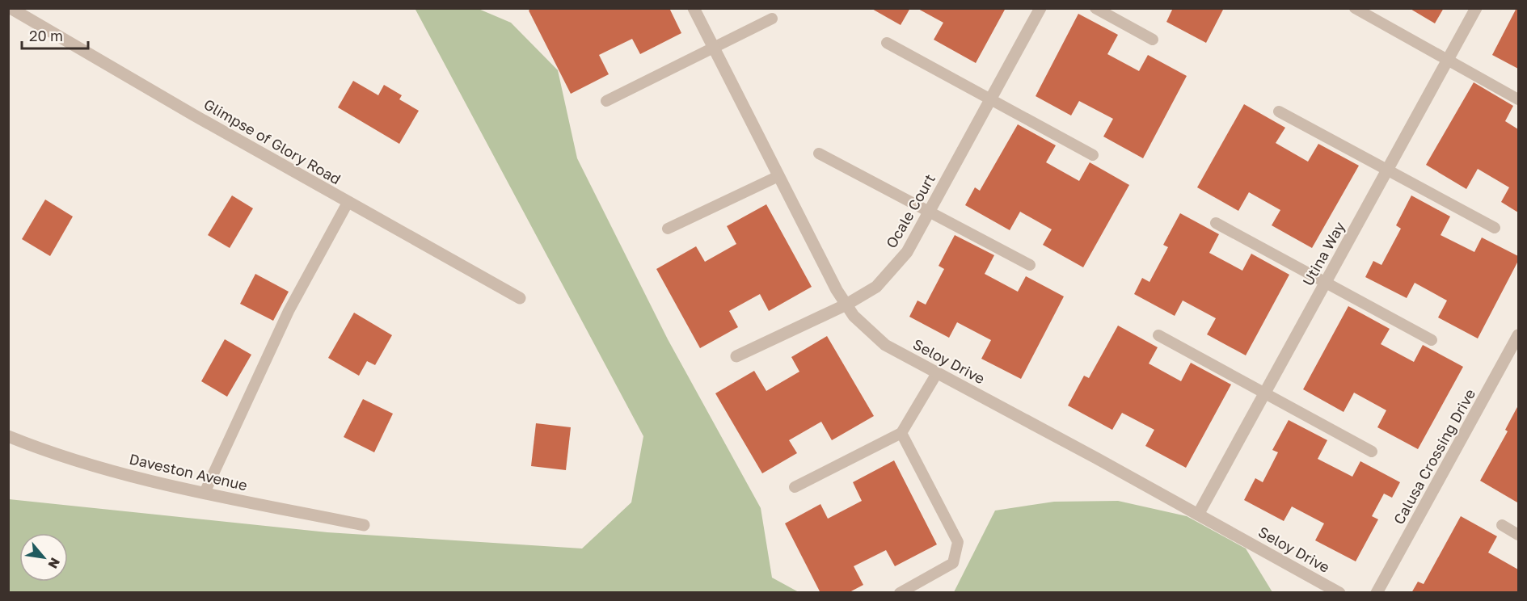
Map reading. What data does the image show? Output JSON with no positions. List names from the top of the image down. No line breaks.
{"streets":{"street":["Glimpse of Glory Road","Ocale Court","Utina Way","Seloy Drive","Calusa Crossing Drive","Daveston Avenue"]},"crossings":[["Ocale Court","Seloy Drive"],["Utina Way","Seloy Drive"]],"scale_bar":"20 m","north":"bottom right"}
